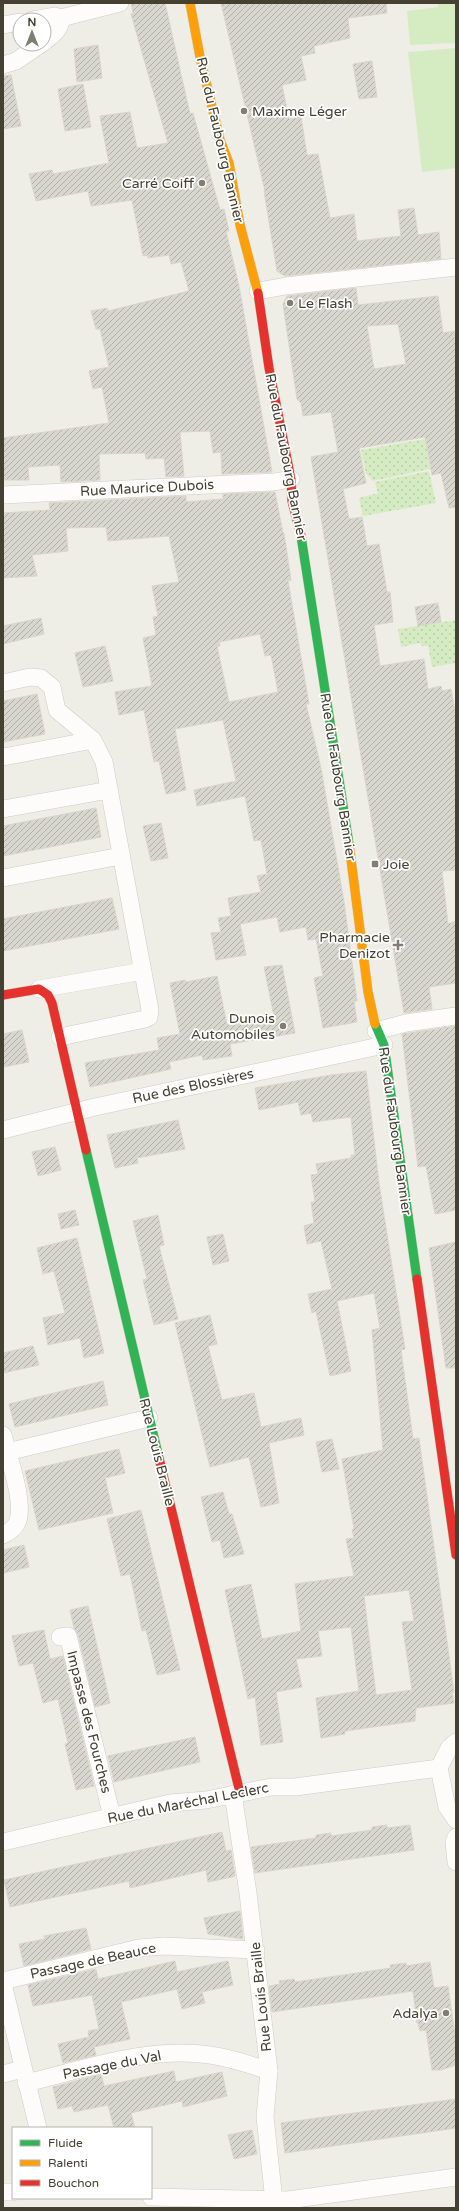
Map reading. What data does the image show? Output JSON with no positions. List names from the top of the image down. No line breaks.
{"streets":{"main road":["Rue du Faubourg Bannier","Rue Louis Braille"],"street":["Rue Maurice Dubois","Rue des Blossières","Impasse des Fourches","Rue du Maréchal Leclerc","Passage de Beauce","Passage du Val"]},"crossings":[["Rue du Faubourg Bannier","Rue Maurice Dubois"],["Rue du Faubourg Bannier","Rue des Blossières"],["Rue des Blossières","Rue Louis Braille"],["Rue Louis Braille","Rue du Maréchal Leclerc"],["Rue Louis Braille","Passage de Beauce"],["Rue Louis Braille","Passage du Val"],["Impasse des Fourches","Rue du Maréchal Leclerc"]],"places":{"other":["Maxime Léger","Carré Coiff","Le Flash","Dunois Automobiles","Adalya"],"transit":["Joie"],"health":["Pharmacie Denizot"]},"legend":["Fluide","Ralenti","Bouchon"],"north":"top"}
